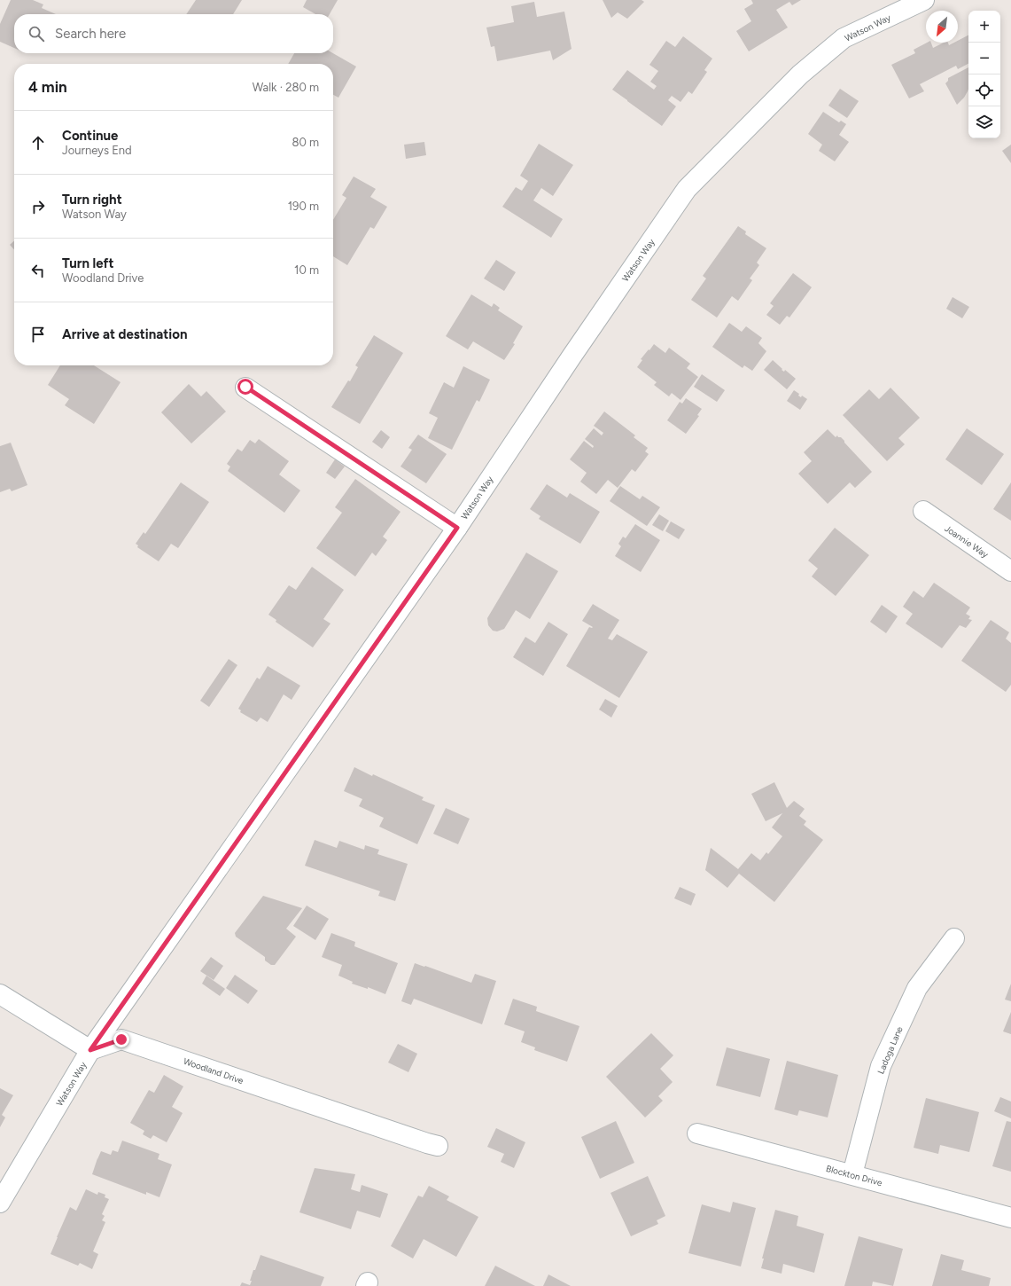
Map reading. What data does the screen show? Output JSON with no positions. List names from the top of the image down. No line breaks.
{"streets":{"street":["Watson Way","Joannie Way","Ladoga Lane","Woodland Drive","Blockton Drive"]},"crossings":[["Watson Way","Woodland Drive"],["Ladoga Lane","Blockton Drive"]],"north":"bottom left","page":{"map_buttons":["+","−"],"search":"Search here","heading":["4 min","Walk · 280 m"],"list":[["Continue","Journeys End","80 m"],["Turn right","Watson Way","190 m"],["Turn left","Woodland Drive","10 m"],"Arrive at destination"]}}
